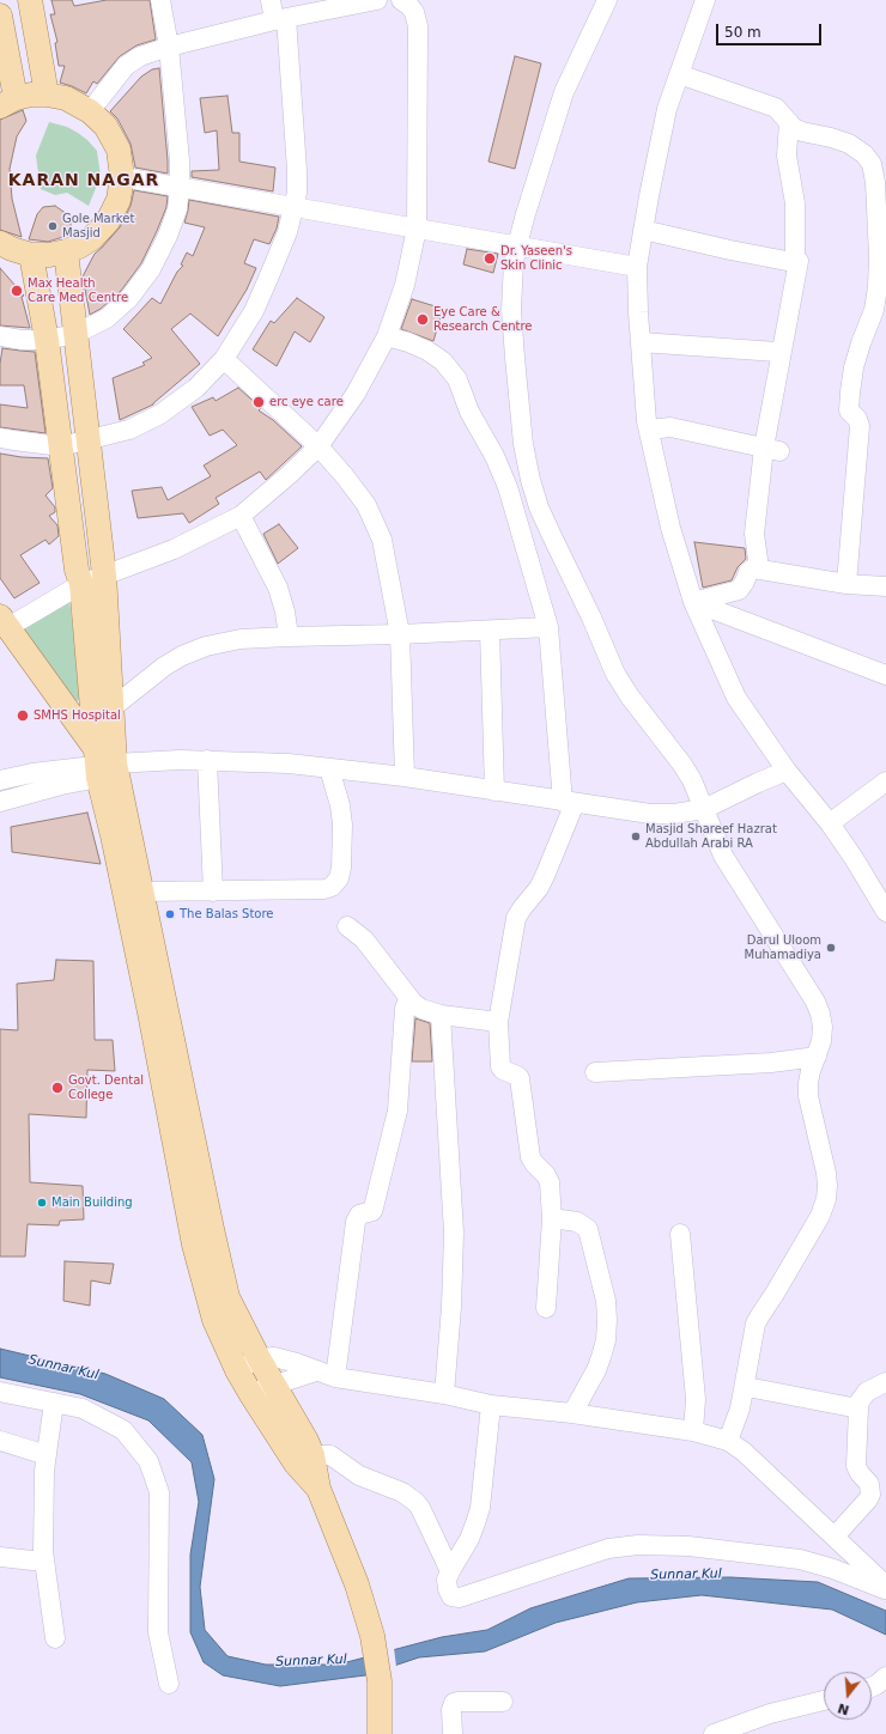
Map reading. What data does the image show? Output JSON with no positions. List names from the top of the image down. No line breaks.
{"districts":["KARAN NAGAR"],"water":["Sunnar Kul"],"places":["Gole Market Masjid","Dr. Yaseen's Skin Clinic","Max Health Care Med Centre","Eye Care & Research Centre","erc eye care","SMHS Hospital","Masjid Shareef Hazrat Abdullah Arabi RA","The Balas Store","Darul Uloom Muhamadiya","Govt. Dental College","Main Building"],"scale_bar":"50 m","north":"bottom"}
